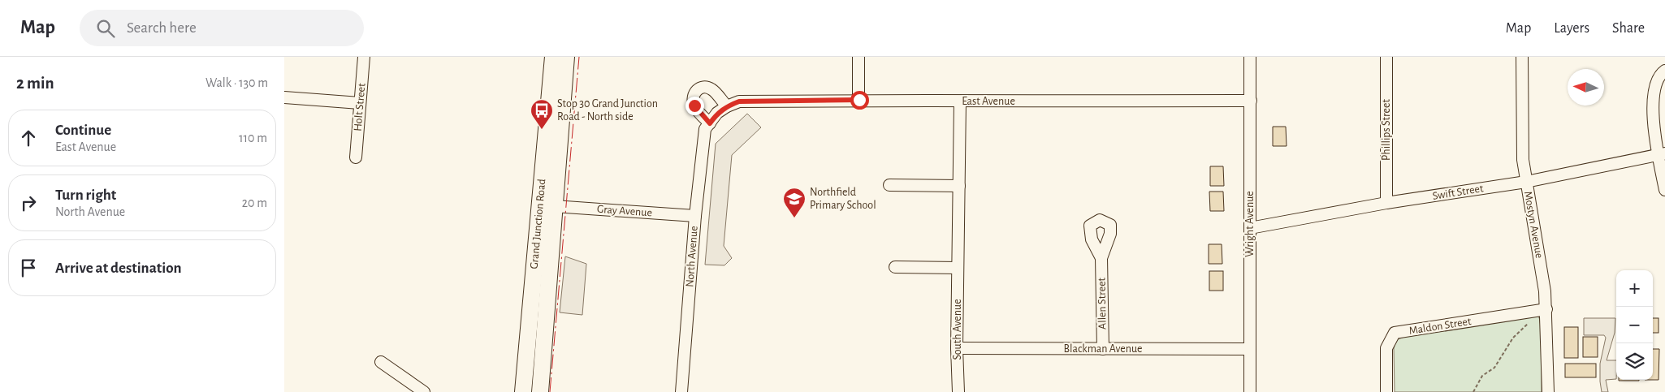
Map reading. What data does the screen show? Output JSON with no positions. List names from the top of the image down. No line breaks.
{"streets":{"highway":["Grand Junction Road"],"street":["East Avenue","Holt Street","Phillips Street","Swift Street","Gray Avenue","Wright Avenue","Mostyn Avenue","North Avenue","Allen Street","Maldon Street","South Avenue","Blackman Avenue"]},"crossings":[["East Avenue","Wright Avenue"],["East Avenue","North Avenue"],["East Avenue","South Avenue"],["Phillips Street","Swift Street"],["Swift Street","Wright Avenue"],["Swift Street","Mostyn Avenue"],["Gray Avenue","Grand Junction Road"],["Gray Avenue","North Avenue"],["Wright Avenue","Blackman Avenue"],["Mostyn Avenue","Maldon Street"],["Allen Street","Blackman Avenue"],["South Avenue","Blackman Avenue"]],"places":{"bus stop":["Stop 30 Grand Junction Road - North side"],"school or university":["Northfield Primary School"]},"north":"left","page":{"header":"Map","search":"Search here","nav":["Map","Layers","Share"],"heading":["2 min","Walk · 130 m"],"list":[["Continue","East Avenue","110 m"],["Turn right","North Avenue","20 m"],"Arrive at destination"],"map_buttons":["+","−"]}}
